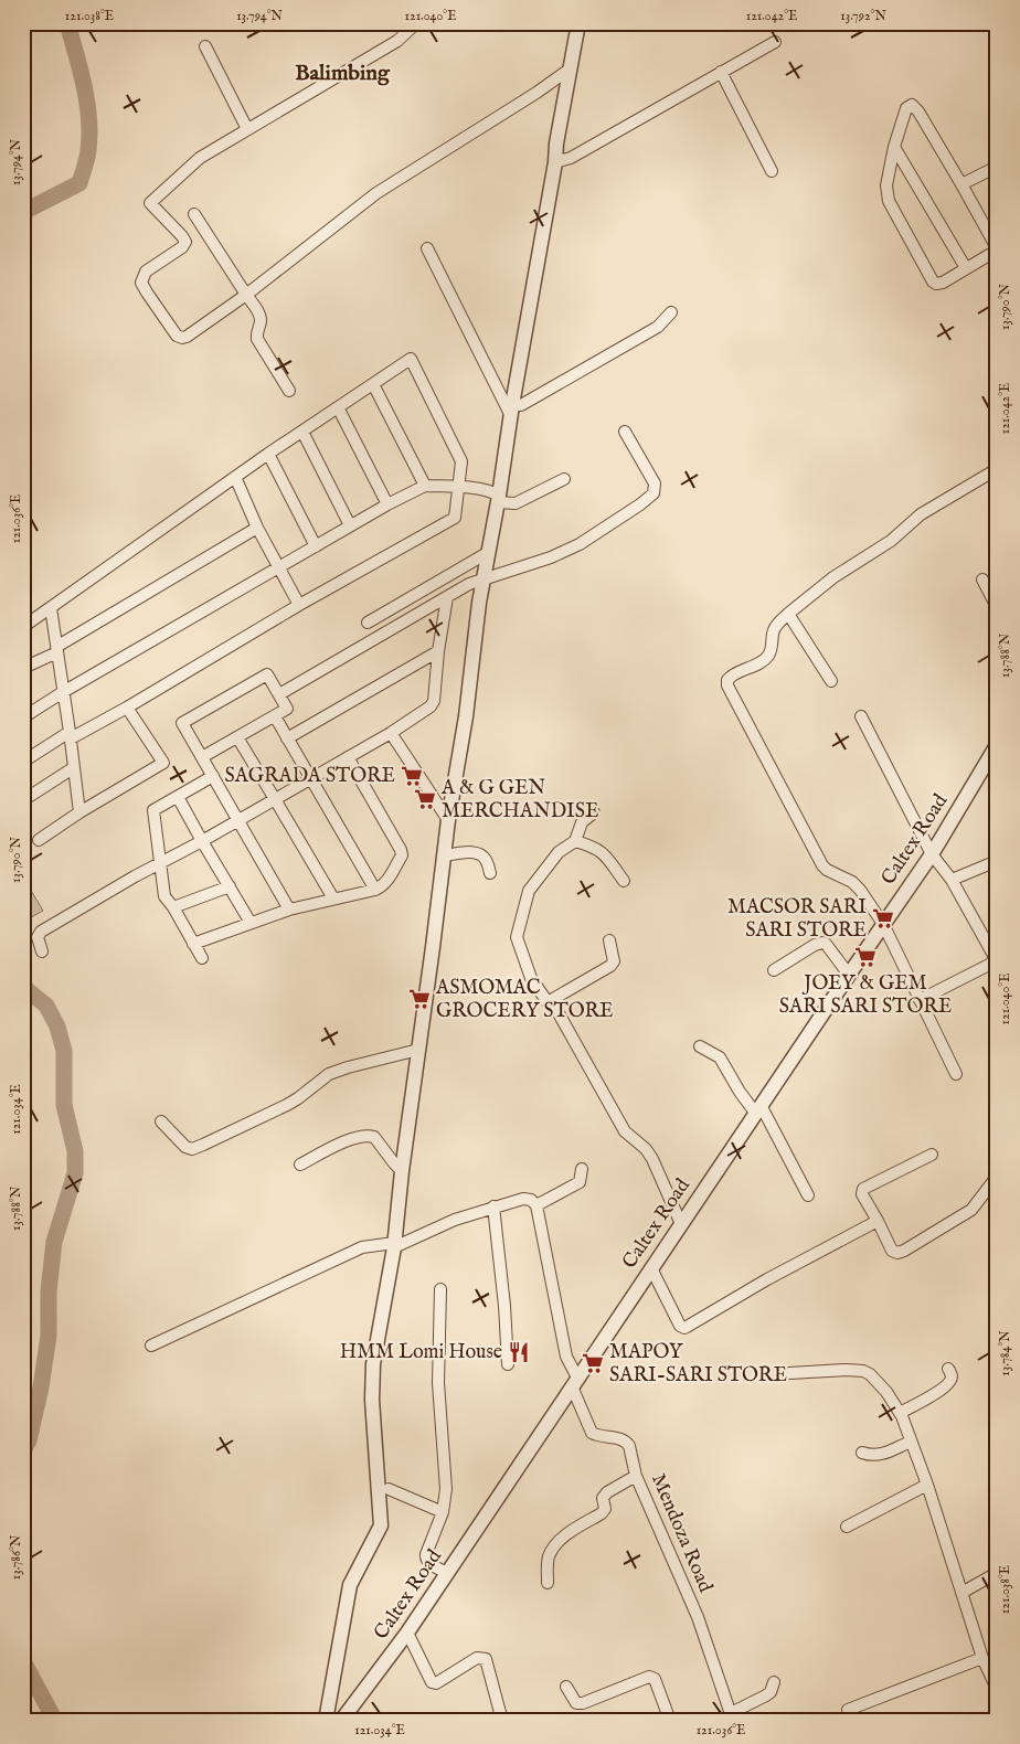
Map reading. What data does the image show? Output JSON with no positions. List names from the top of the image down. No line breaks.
{"streets":{"street":["Caltex Road","Mendoza Road"]},"crossings":[["Caltex Road","Mendoza Road"]],"districts":["Balimbing"],"places":{"supermarket":["SAGRADA STORE","A & G GEN MERCHANDISE","MACSOR SARI SARI STORE","JOEY & GEM SARI SARI STORE","ASMOMAC GROCERY STORE","MAPOY SARI-SARI STORE"],"restaurant":["HMM Lomi House"]},"coordinates":["121.038°E","13.794°N","121.040°E","121.042°E","13.792°N","13.790°N","121.036°E","13.788°N","121.034°E","13.784°N","13.786°N"]}
